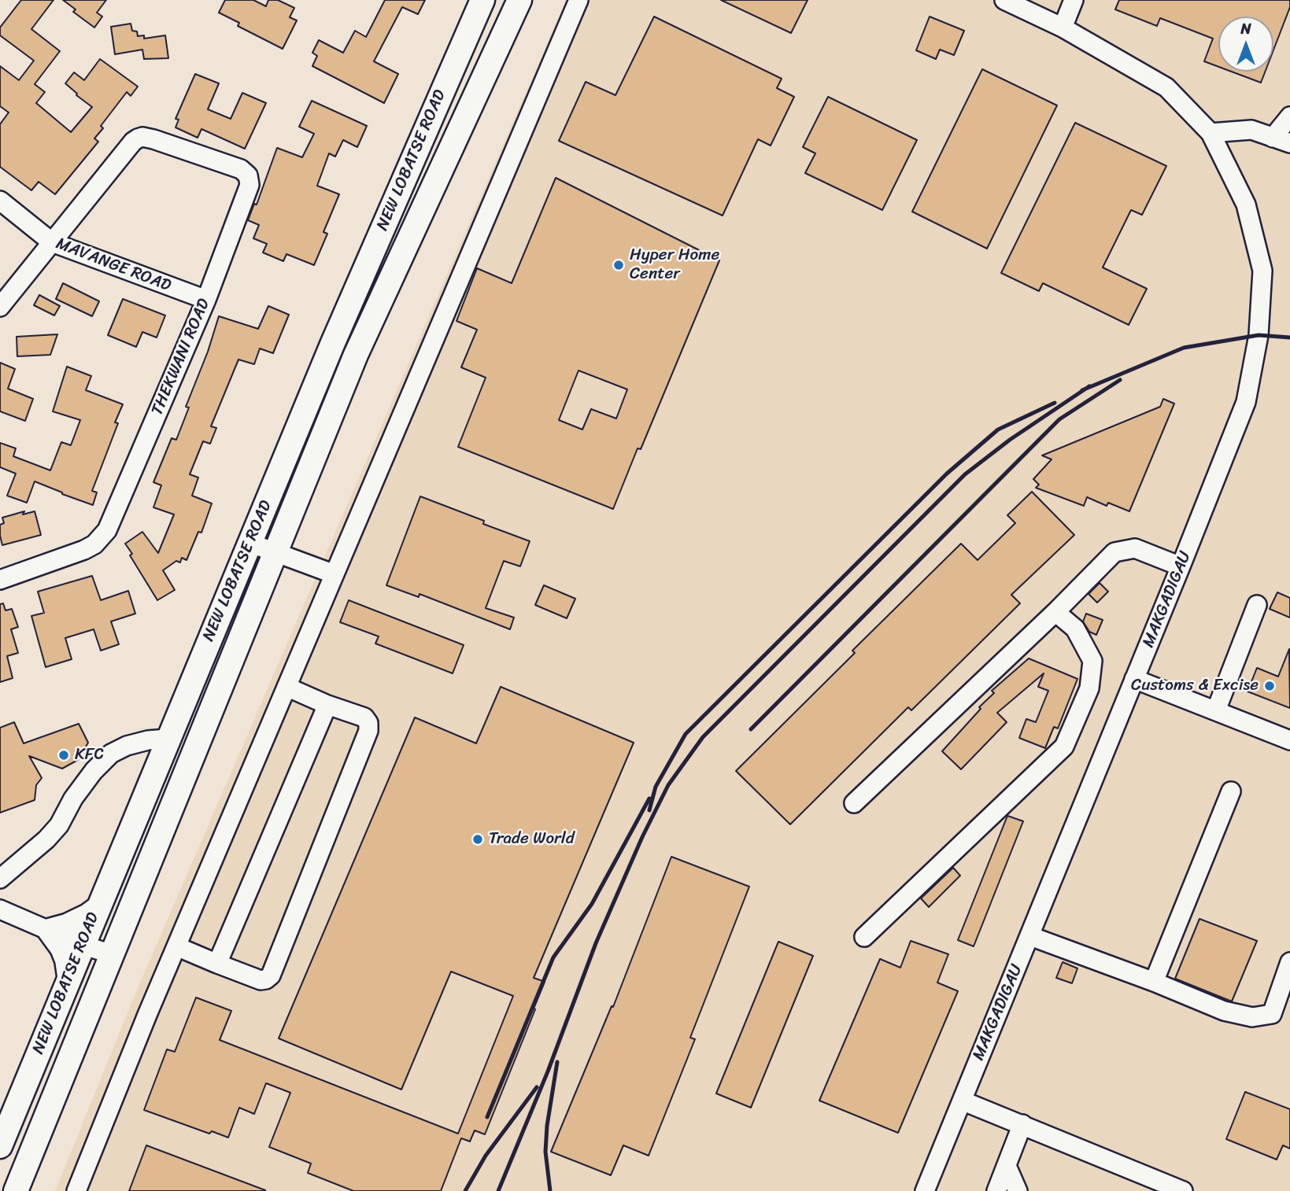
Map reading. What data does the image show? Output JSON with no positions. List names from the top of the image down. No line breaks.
{"streets":{"main road":["NEW LOBATSE ROAD"],"street":["MAVANGE ROAD","THEKWANI ROAD","MAKGADIGAU"]},"crossings":[["MAVANGE ROAD","THEKWANI ROAD"]],"places":["Hyper Home Center","Customs & Excise","KFC","Trade World"],"north":"top"}
